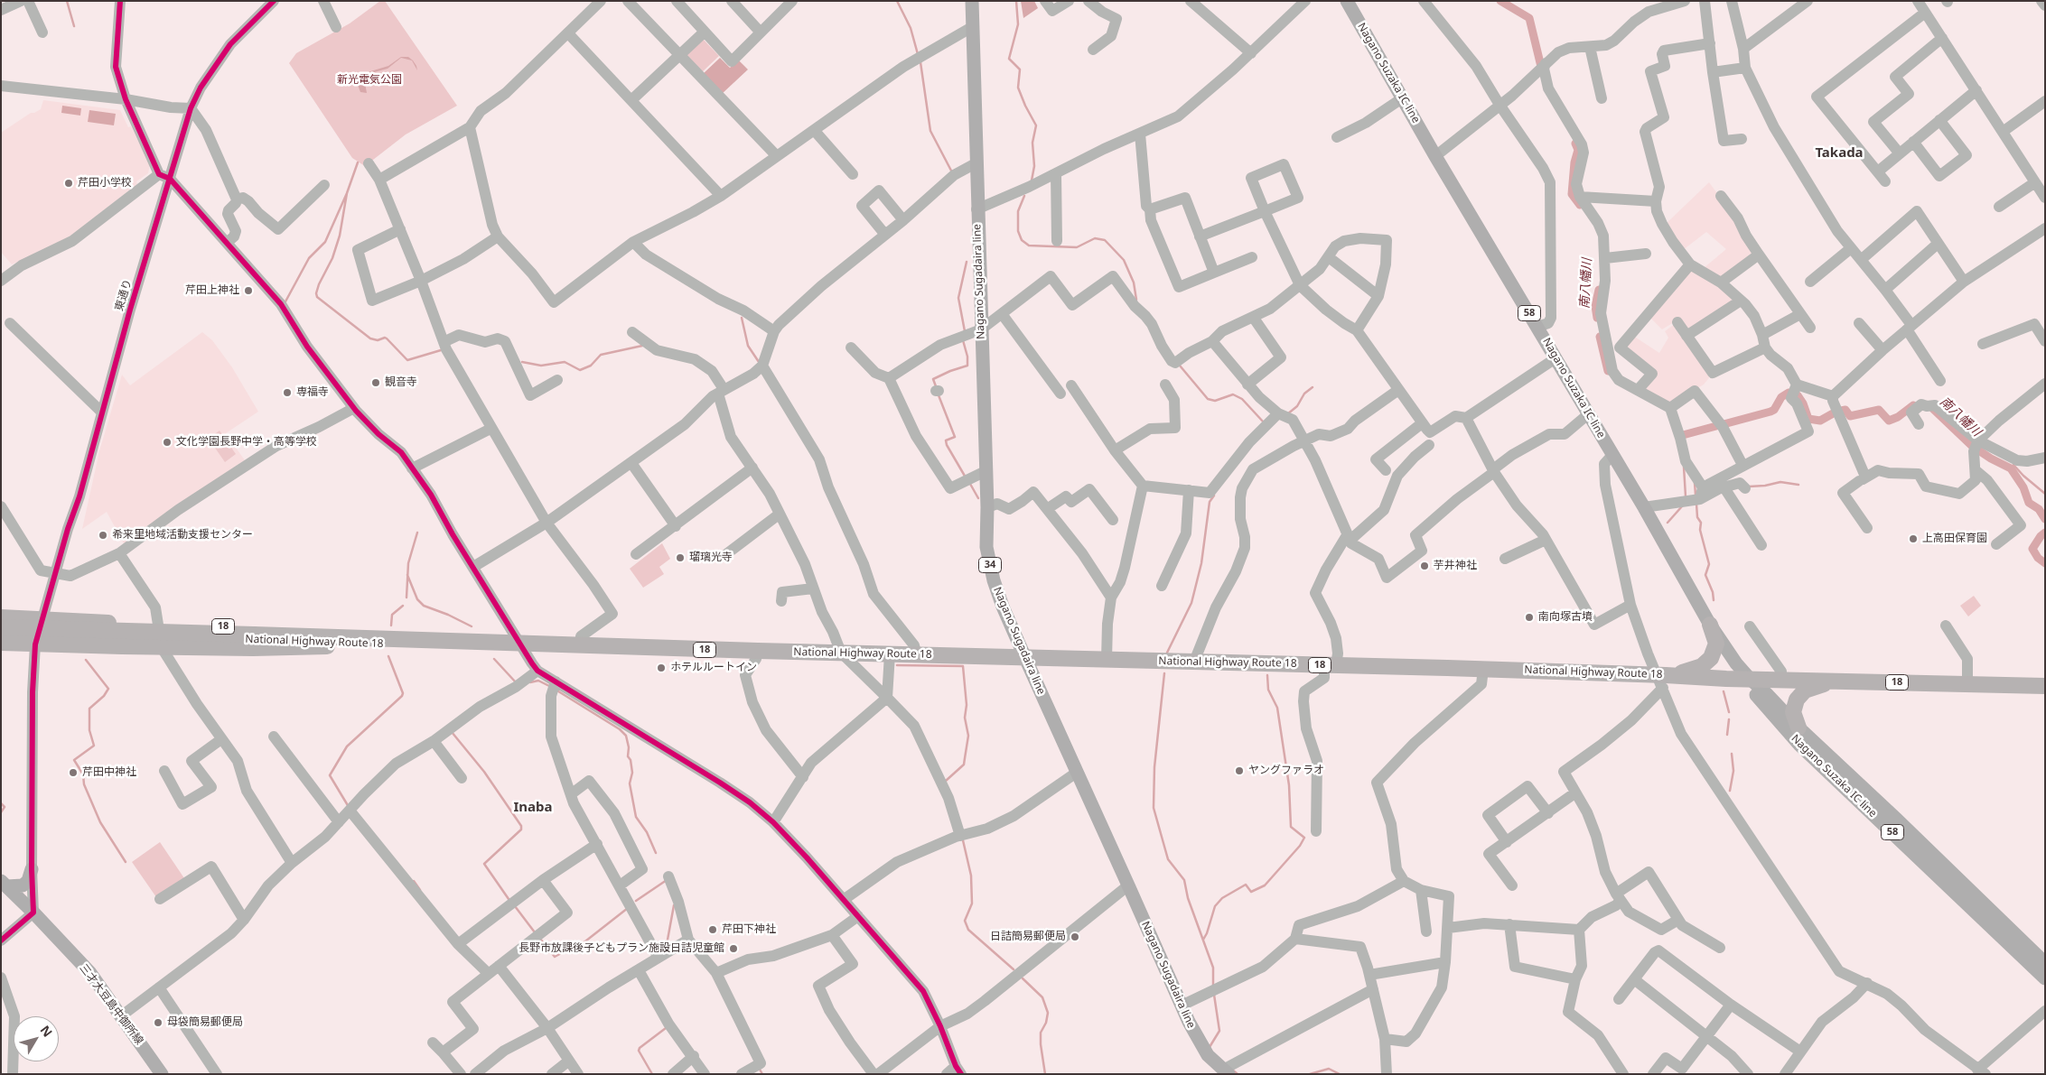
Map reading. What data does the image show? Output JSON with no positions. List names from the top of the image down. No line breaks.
{"streets":{"highway":["18","National Highway Route 18"],"main road":["Nagano Suzaka IC line","Nagano Sugadaira line","58","34","三才大豆島中御所線"],"street":["東通り"]},"crossings":[["Nagano Suzaka IC line","National Highway Route 18"],["Nagano Sugadaira line","National Highway Route 18"],["東通り","18"],["東通り","三才大豆島中御所線"],["18","National Highway Route 18"]],"districts":["Takada","Inaba"],"water":["南八幡川"],"parks":["新光電気公園"],"places":["芹田小学校","芹田上神社","観音寺","専福寺","文化学園長野中学・高等学校","希来里地域活動支援センター","上高田保育園","瑠璃光寺","芋井神社","南向塚古墳","ホテルルートイン","ヤングファラオ","芹田中神社","芹田下神社","日詰簡易郵便局","長野市放課後子どもプラン施設日詰児童館","母袋簡易郵便局"],"north":"top right"}
